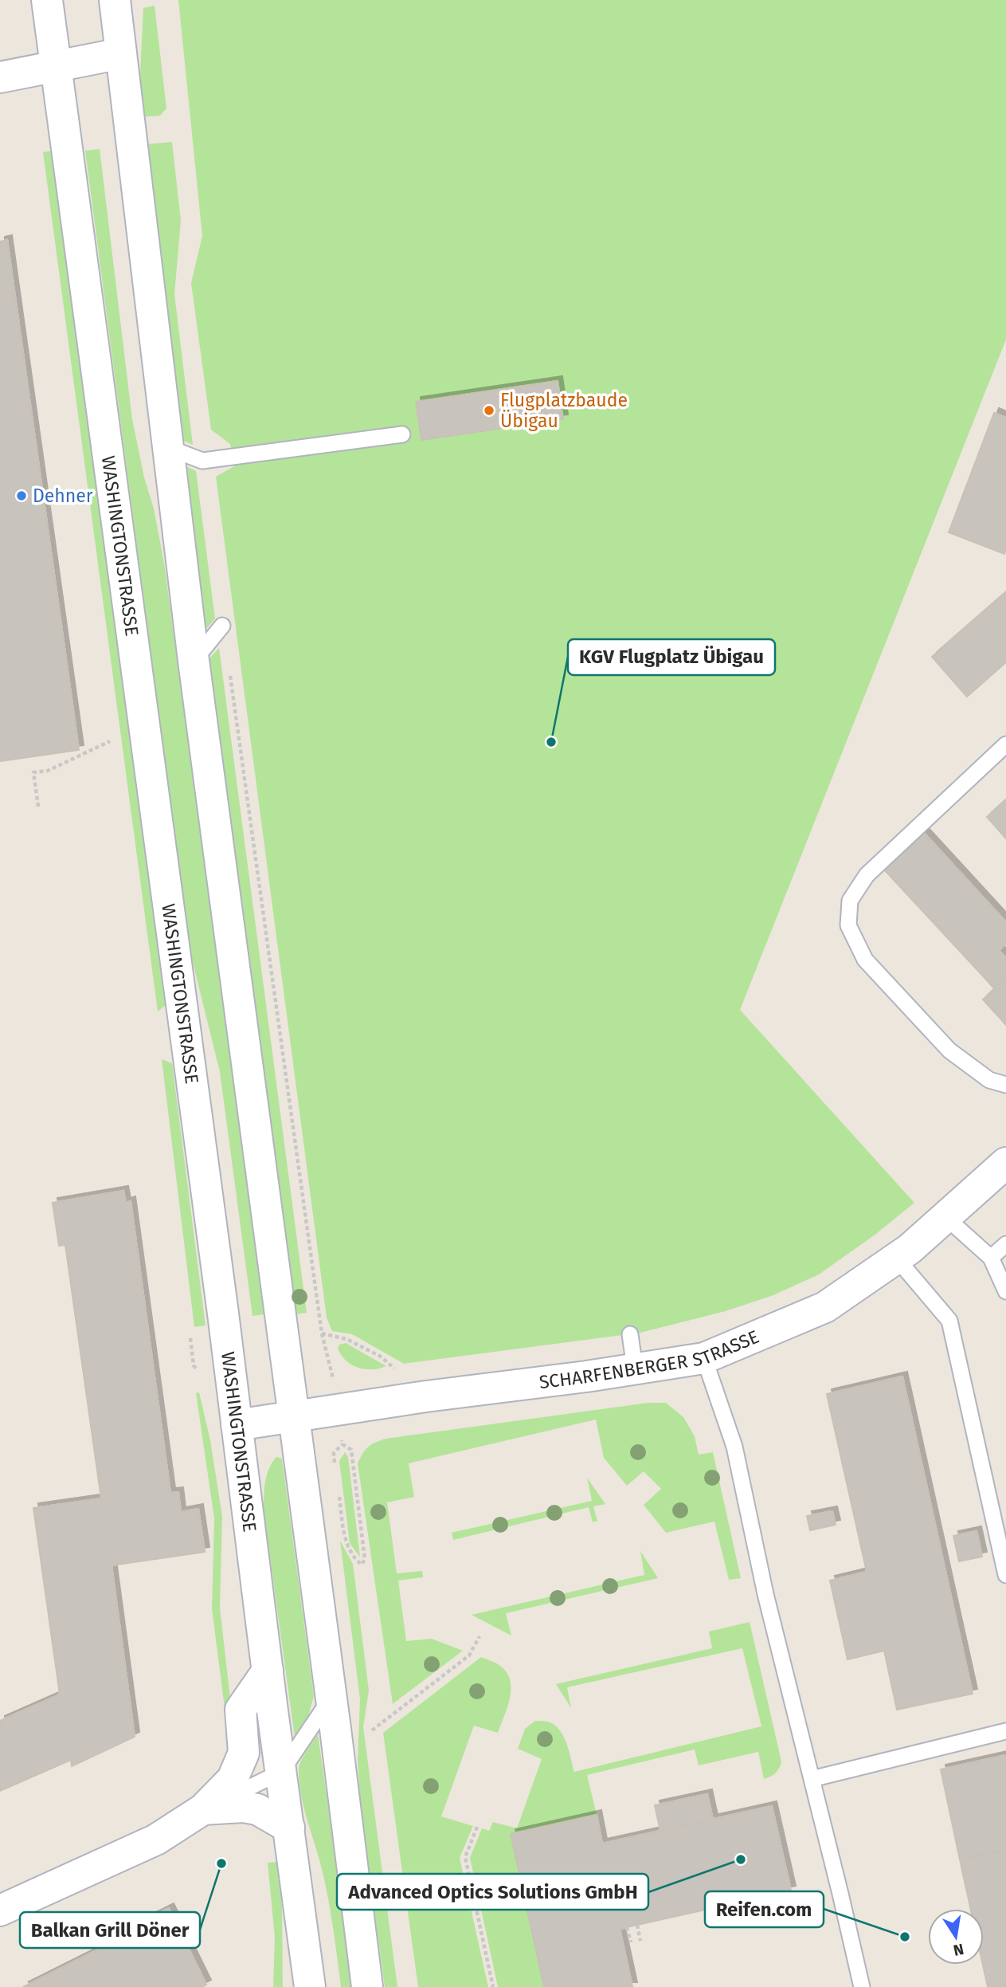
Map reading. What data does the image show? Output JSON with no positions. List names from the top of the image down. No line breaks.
{"streets":{"main road":["WASHINGTONSTRASSE","SCHARFENBERGER STRASSE"]},"crossings":[["WASHINGTONSTRASSE","SCHARFENBERGER STRASSE"]],"places":["Flugplatzbaude Übigau","Dehner","KGV Flugplatz Übigau","Advanced Optics Solutions GmbH","Balkan Grill Döner","Reifen.com"],"north":"bottom"}
